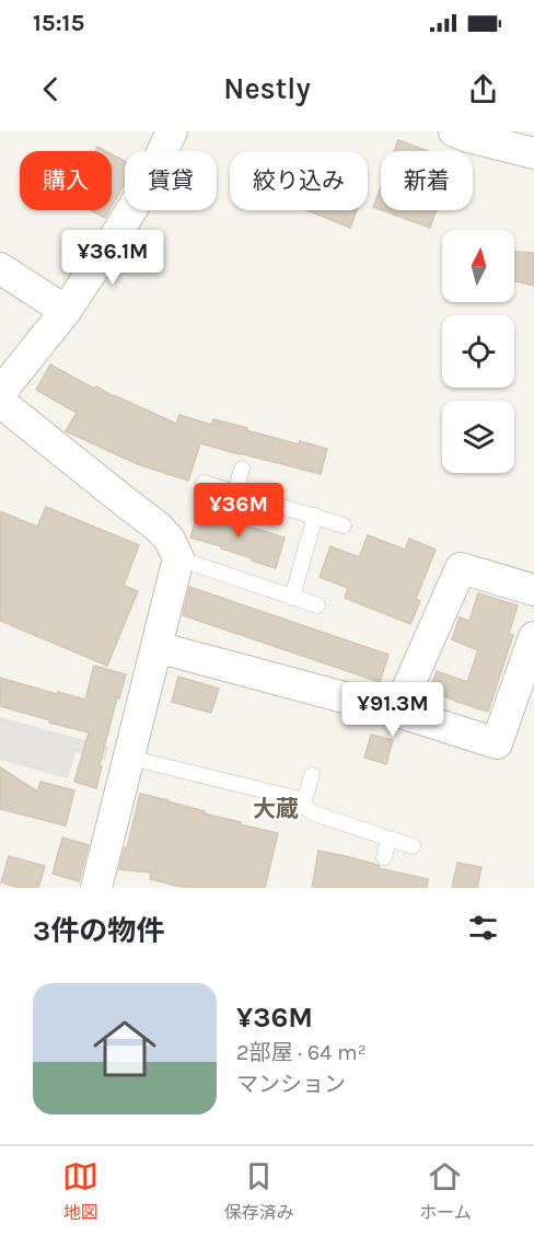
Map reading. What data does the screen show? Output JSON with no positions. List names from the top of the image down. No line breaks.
{"districts":["大蔵"],"north":"top","page":{"status":"15:15","header":"Nestly","chip":["購入","賃貸","絞り込み","新着"],"price":["¥36.1M","¥36M","¥91.3M"],"heading":"3件の物件","list":[{"name":"¥36M","note":"2部屋 · 64 m² · マンション"}],"tabs":["地図","保存済み","ホーム"]}}
